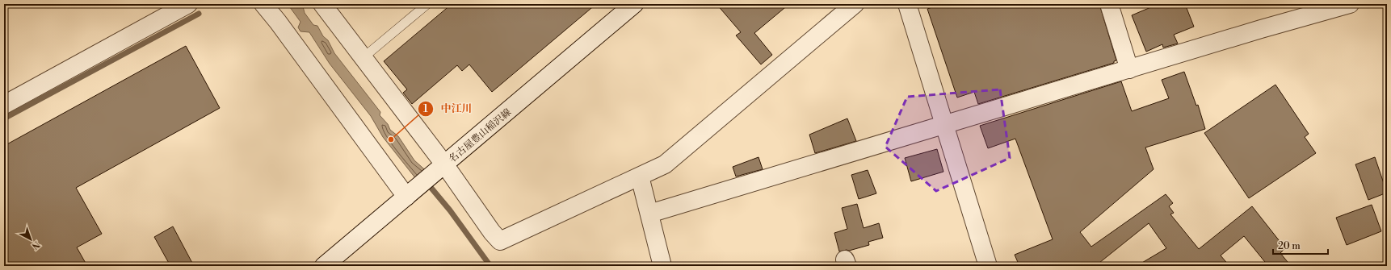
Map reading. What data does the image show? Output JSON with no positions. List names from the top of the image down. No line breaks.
{"streets":{"street":["名古屋豊山稲沢線"]},"places":["中江川"],"scale_bar":"20 m","north":"bottom right"}
